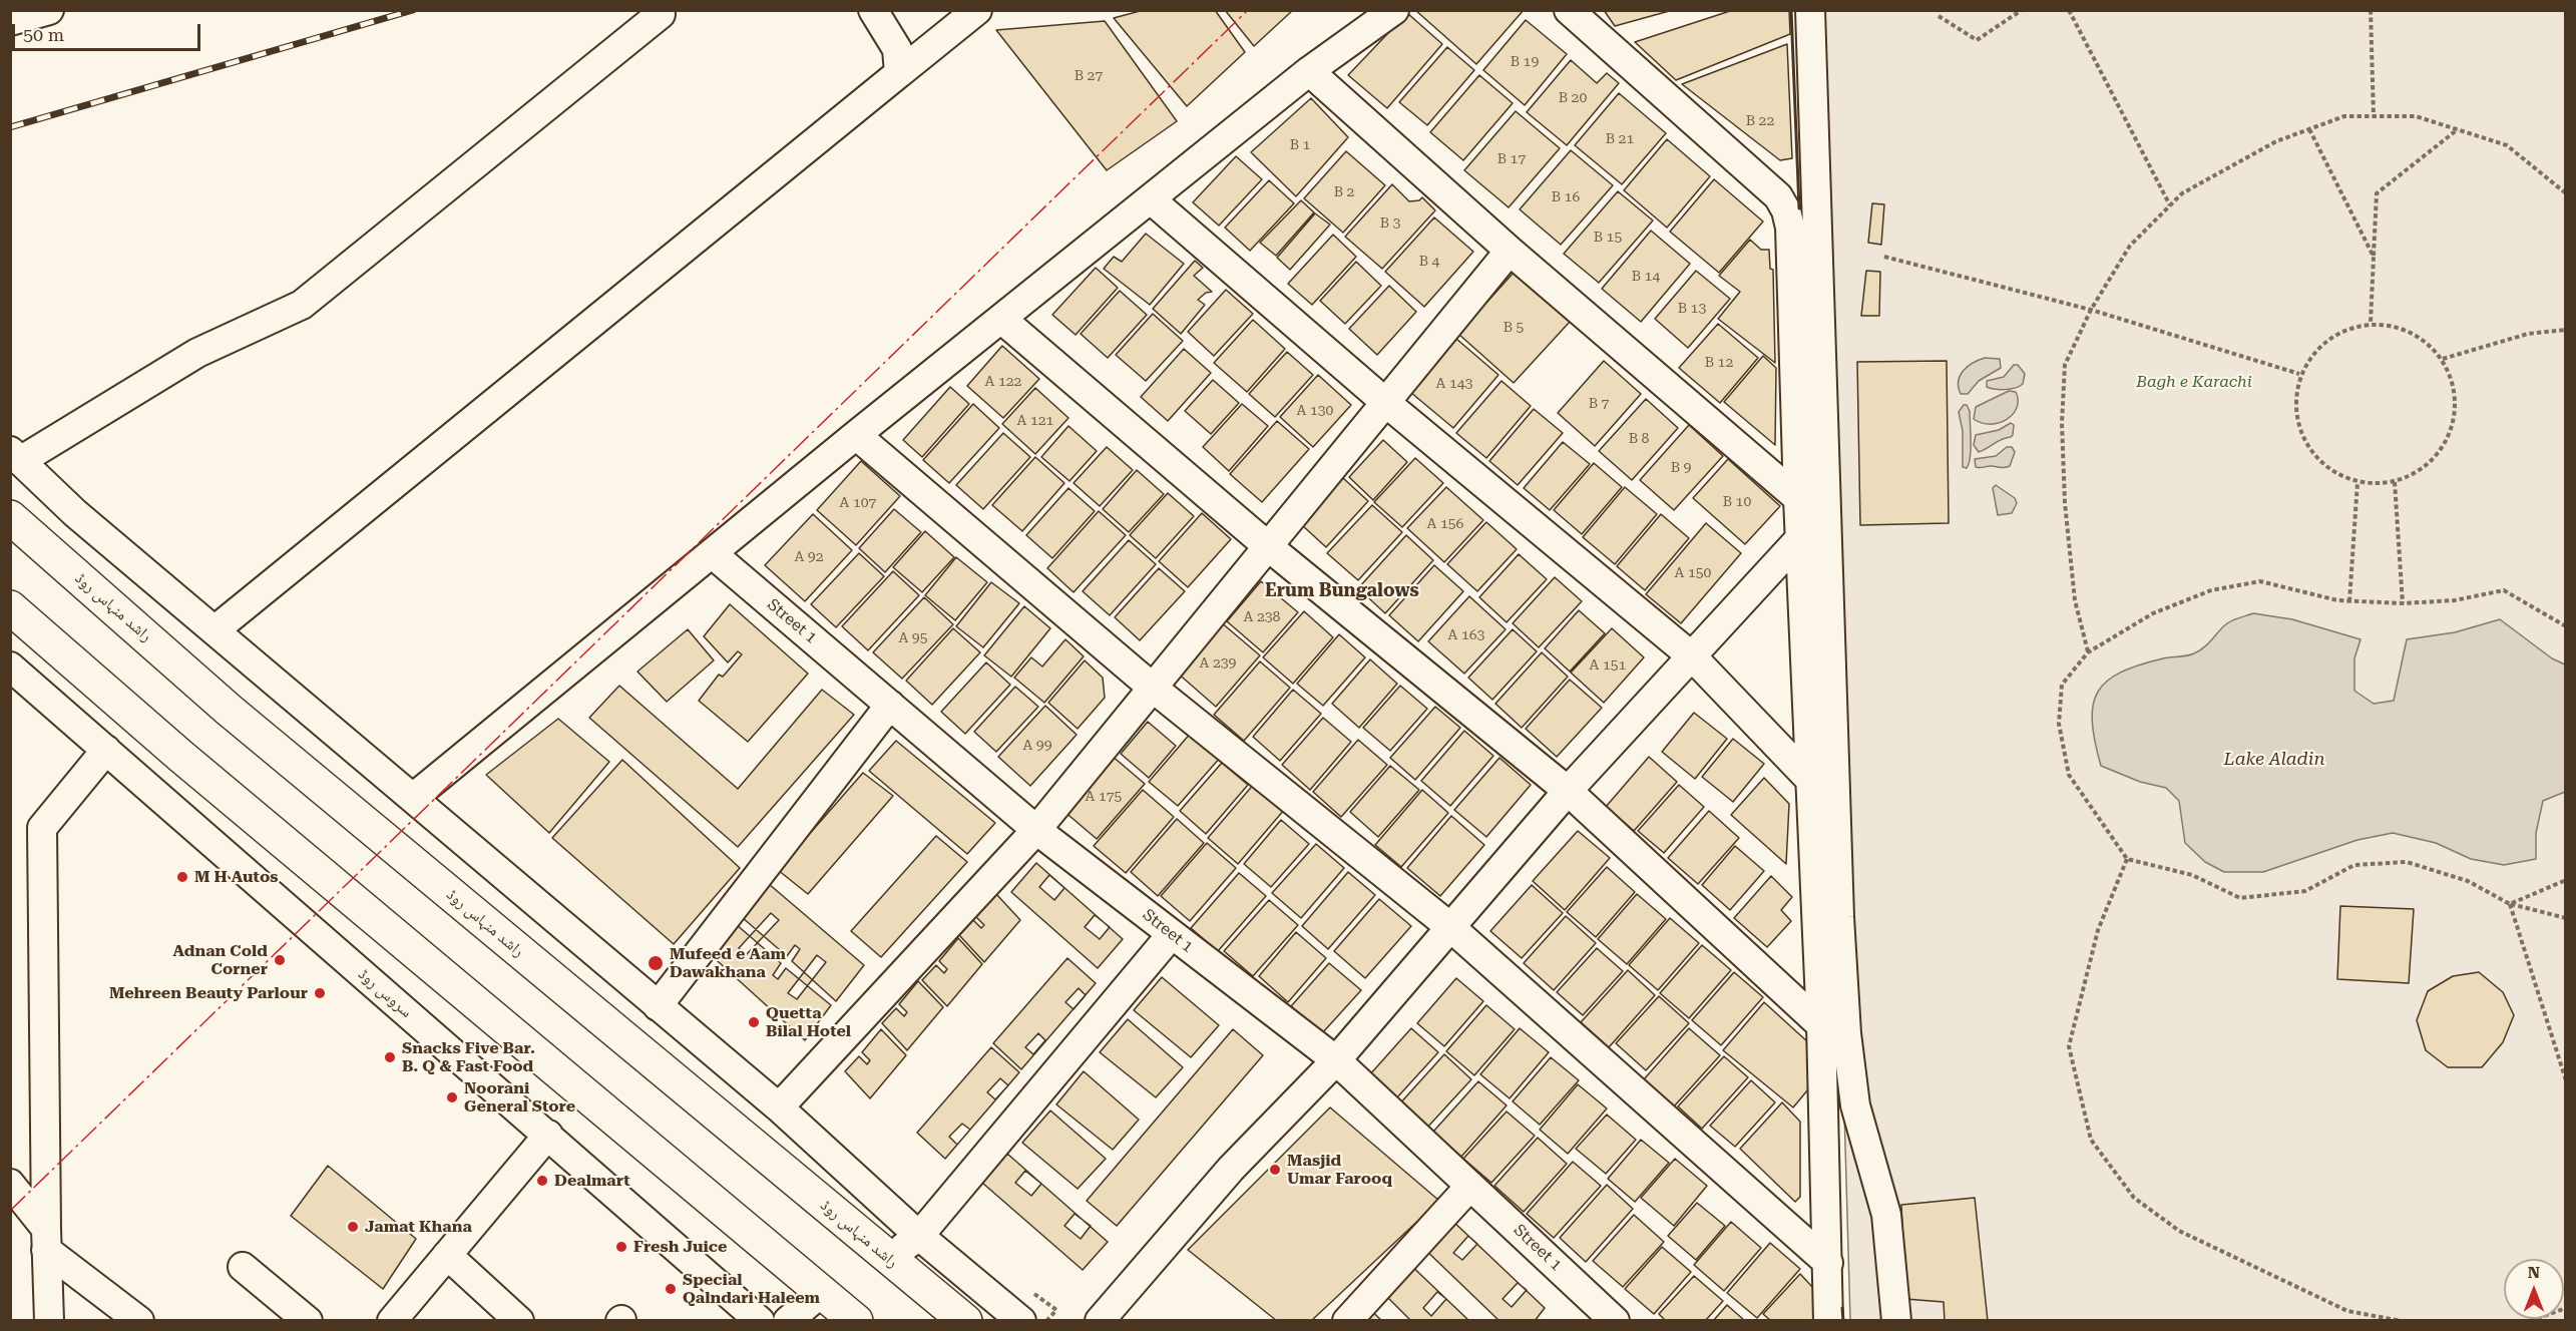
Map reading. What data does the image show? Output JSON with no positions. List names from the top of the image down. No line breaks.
{"streets":{"main road":["راشد منہاس روڈ"],"street":["Street 1","سروس روڈ"]},"districts":["Erum Bungalows"],"water":["Lake Aladin"],"parks":["Bagh e Karachi"],"places":["M H Autos","Adnan Cold Corner","Mufeed e Aam Dawakhana","Mehreen Beauty Parlour","Quetta Bilal Hotel","Snacks Five Bar. B. Q & Fast Food","Noorani General Store","Masjid Umar Farooq","Dealmart","Jamat Khana","Fresh Juice","Special Qalndari Haleem"],"house_numbers":["B 19","B 27","B 20","B 22","B 21","B 1","B 17","B 2","B 16","B 3","B 15","B 4","B 14","B 13","B 5","B 12","A 122","A 143","B 7","A 130","A 121","B 8","B 9","B 10","A 107","A 156","A 92","A 150","A 238","A 163","A 95","A 239","A 151","A 99","A 175"],"scale_bar":"50 m","north":"top"}
